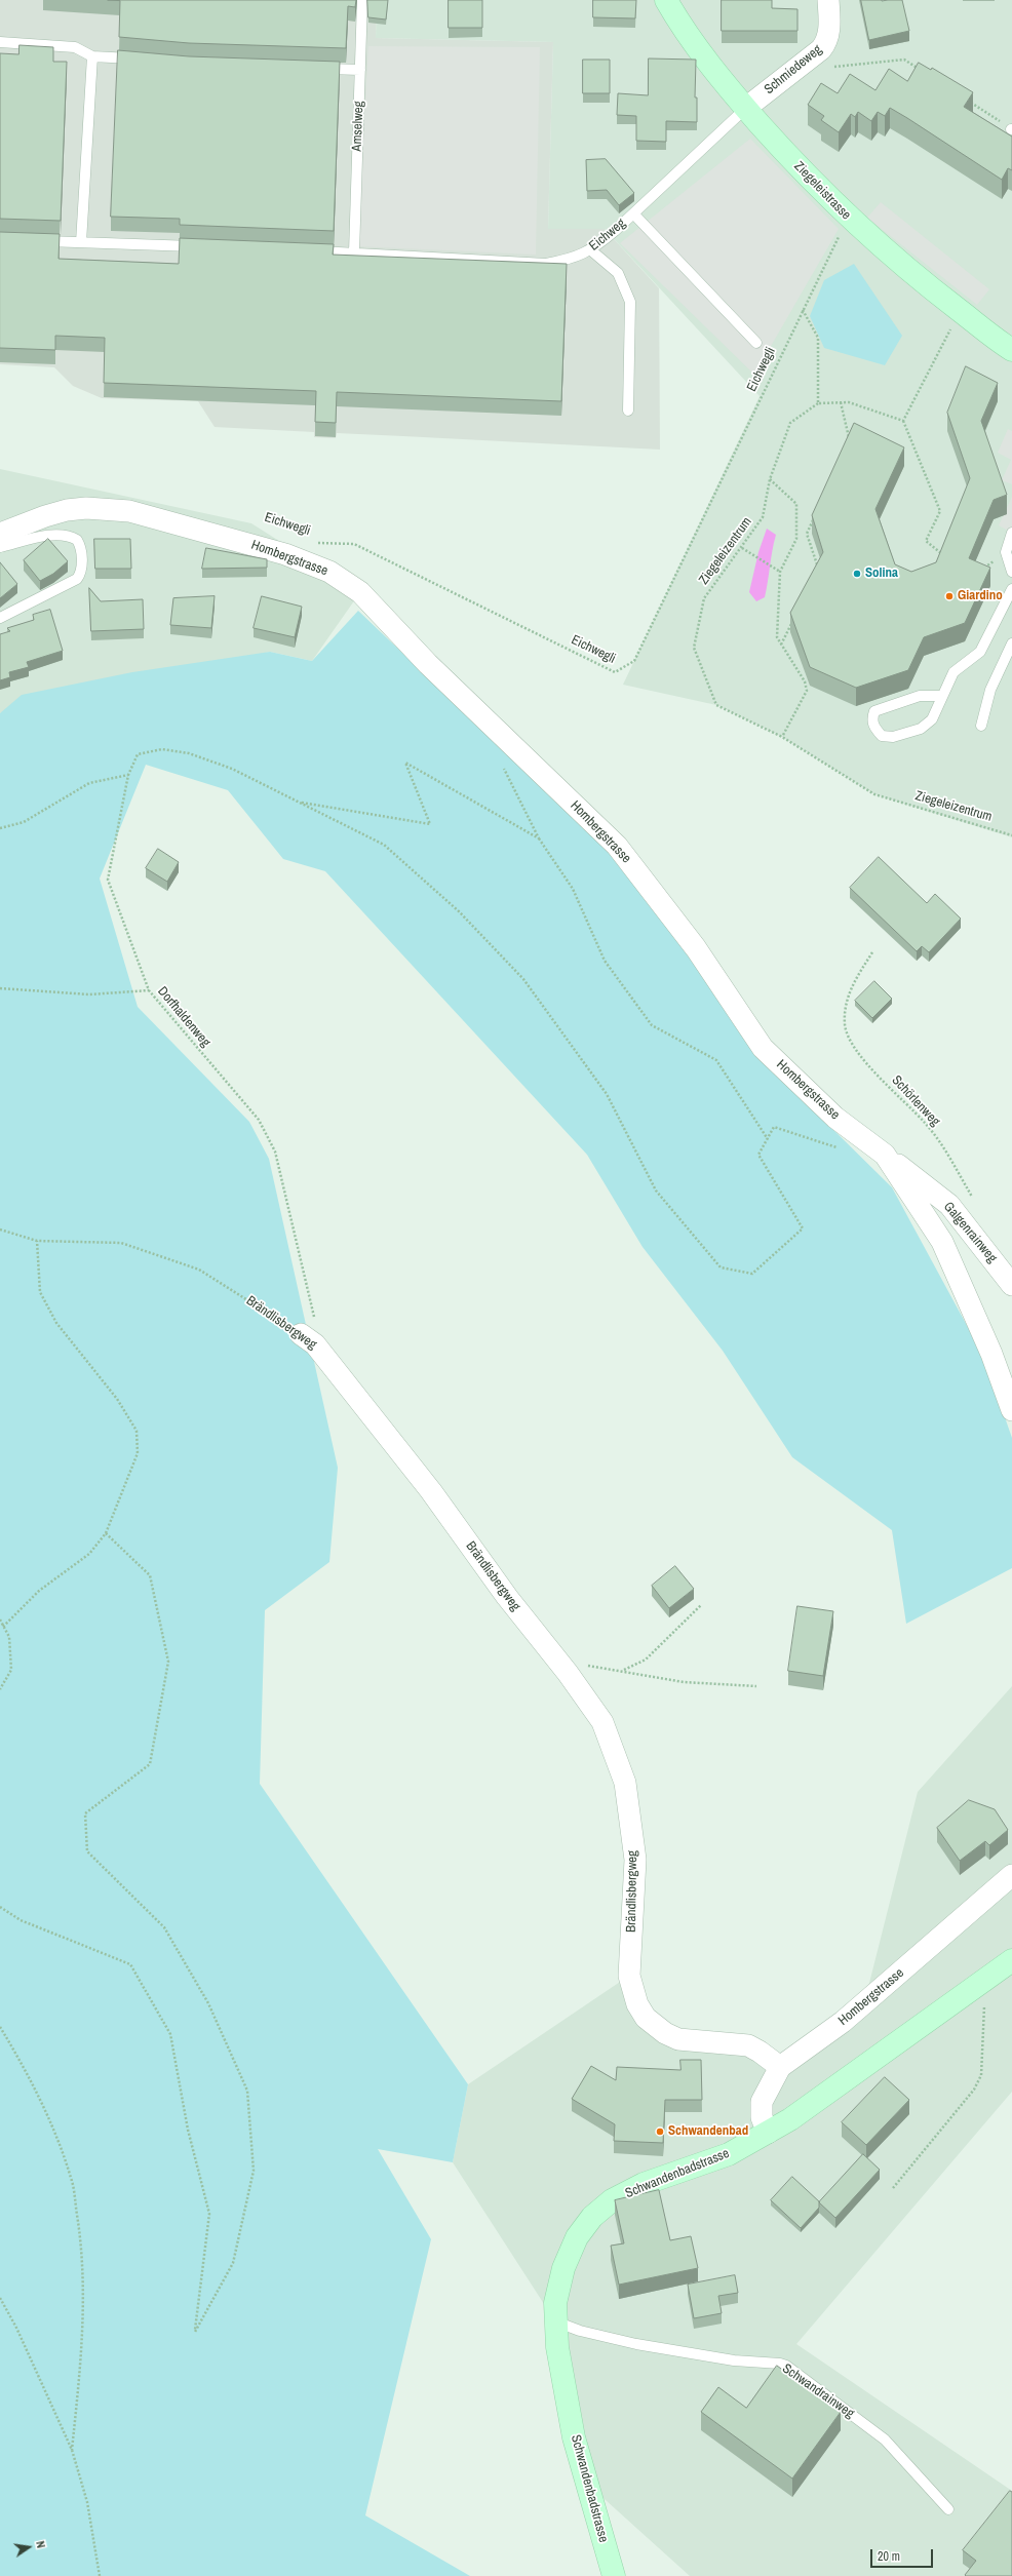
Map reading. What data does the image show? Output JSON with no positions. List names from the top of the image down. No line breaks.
{"streets":{"street":["Schmiedeweg","Ziegeleistrasse","Hombergstrasse","Galgenrainweg","Brändlisbergweg","Schwandenbadstrasse"],"lane":["Amselweg","Eichweg","Schwandrainweg"],"path":["Eichwegli","Ziegeleizentrum","Dorfhaldenweg","Schörlenweg"]},"crossings":[["Schmiedeweg","Ziegeleistrasse"],["Schmiedeweg","Eichweg"],["Amselweg","Eichweg"],["Ziegeleistrasse","Eichweg"],["Ziegeleistrasse","Eichwegli"],["Hombergstrasse","Galgenrainweg"],["Hombergstrasse","Brändlisbergweg"],["Hombergstrasse","Schwandenbadstrasse"],["Dorfhaldenweg","Brändlisbergweg"],["Schwandenbadstrasse","Schwandrainweg"]],"places":["Solina","Giardino","Schwandenbad"],"scale_bar":"20 m","north":"right"}
